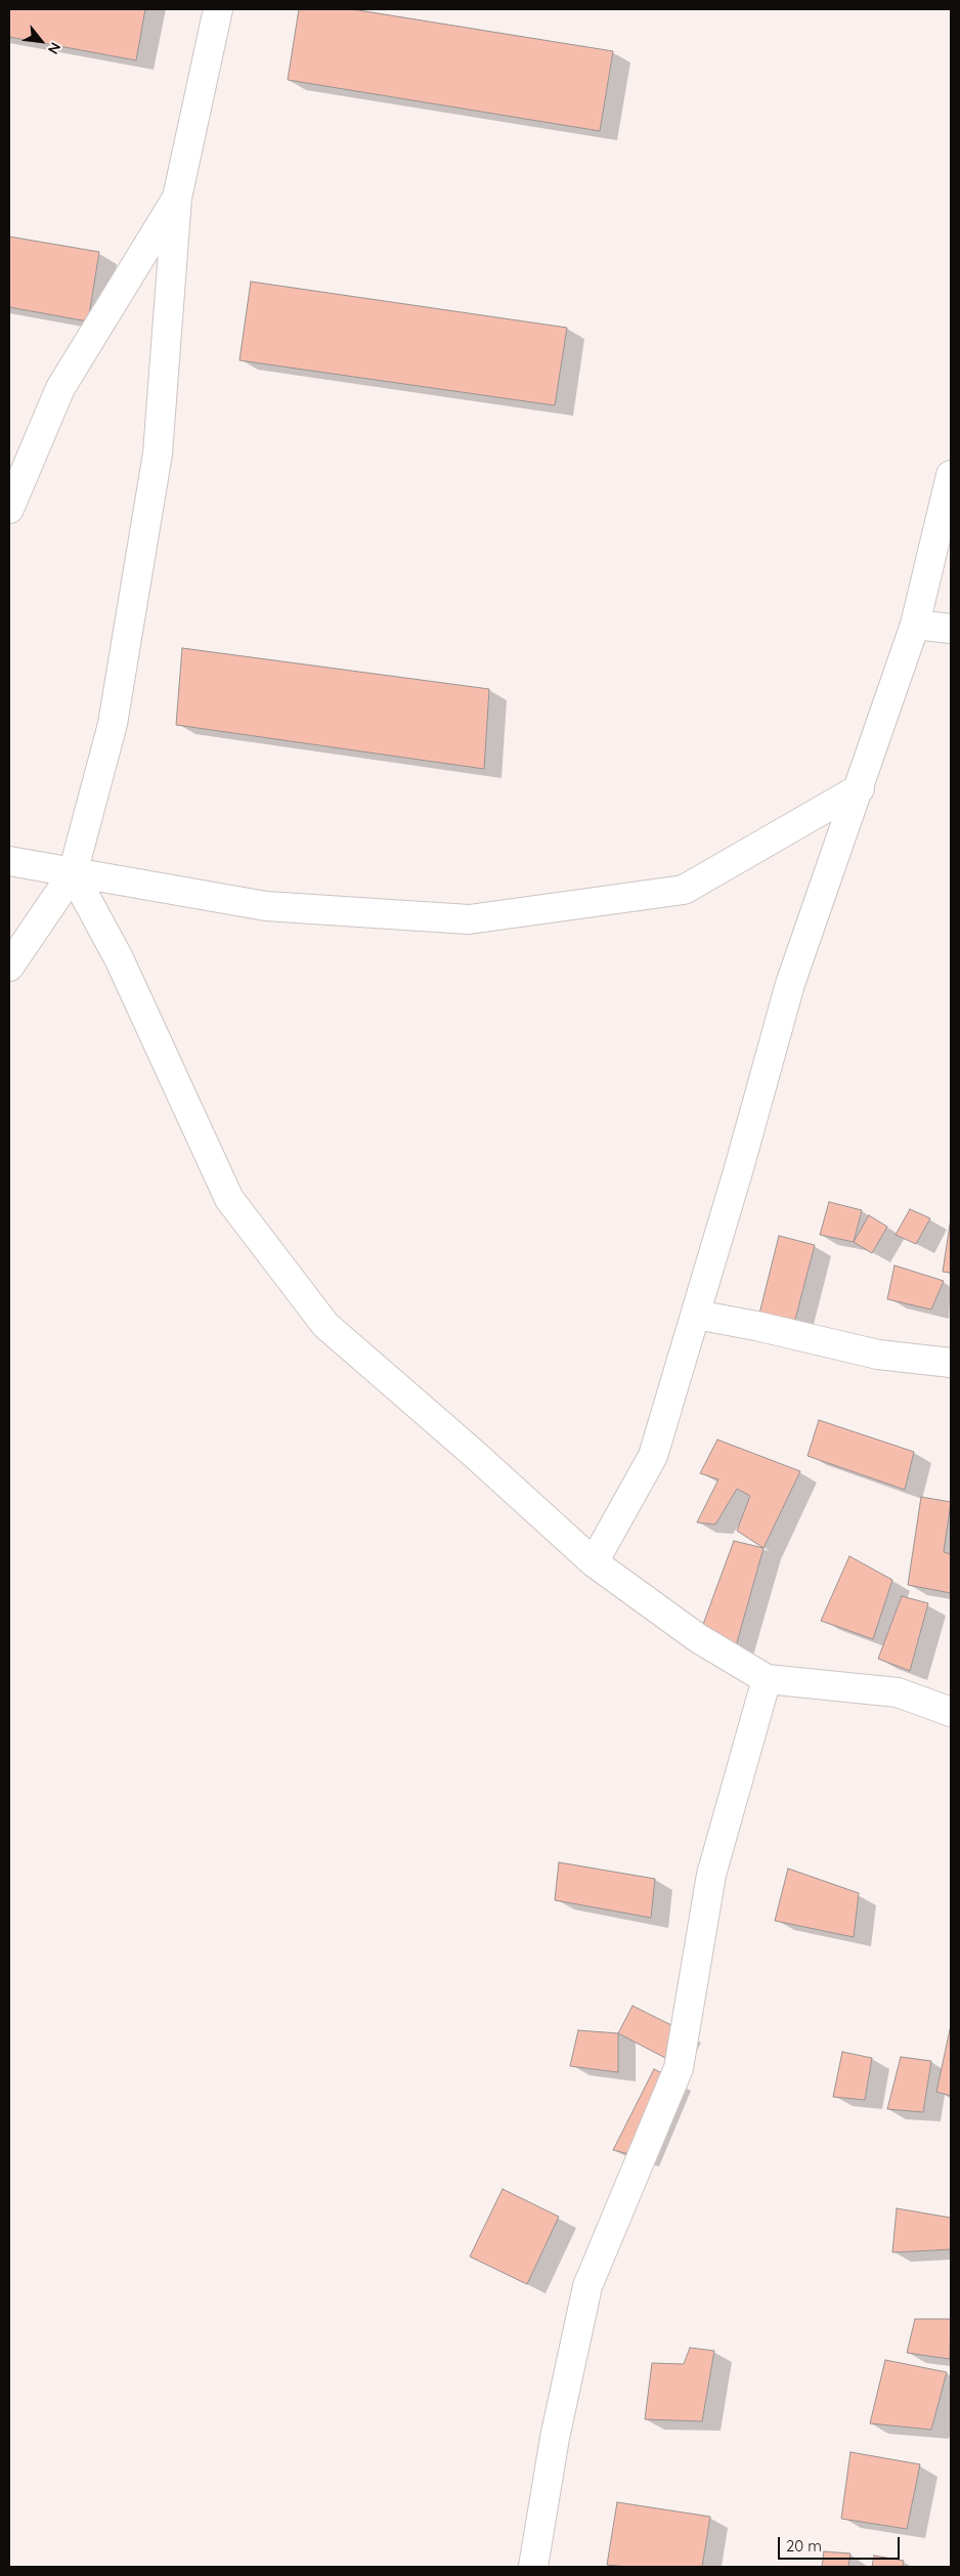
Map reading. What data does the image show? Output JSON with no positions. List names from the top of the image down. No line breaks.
{"scale_bar":"20 m","north":"bottom right"}
